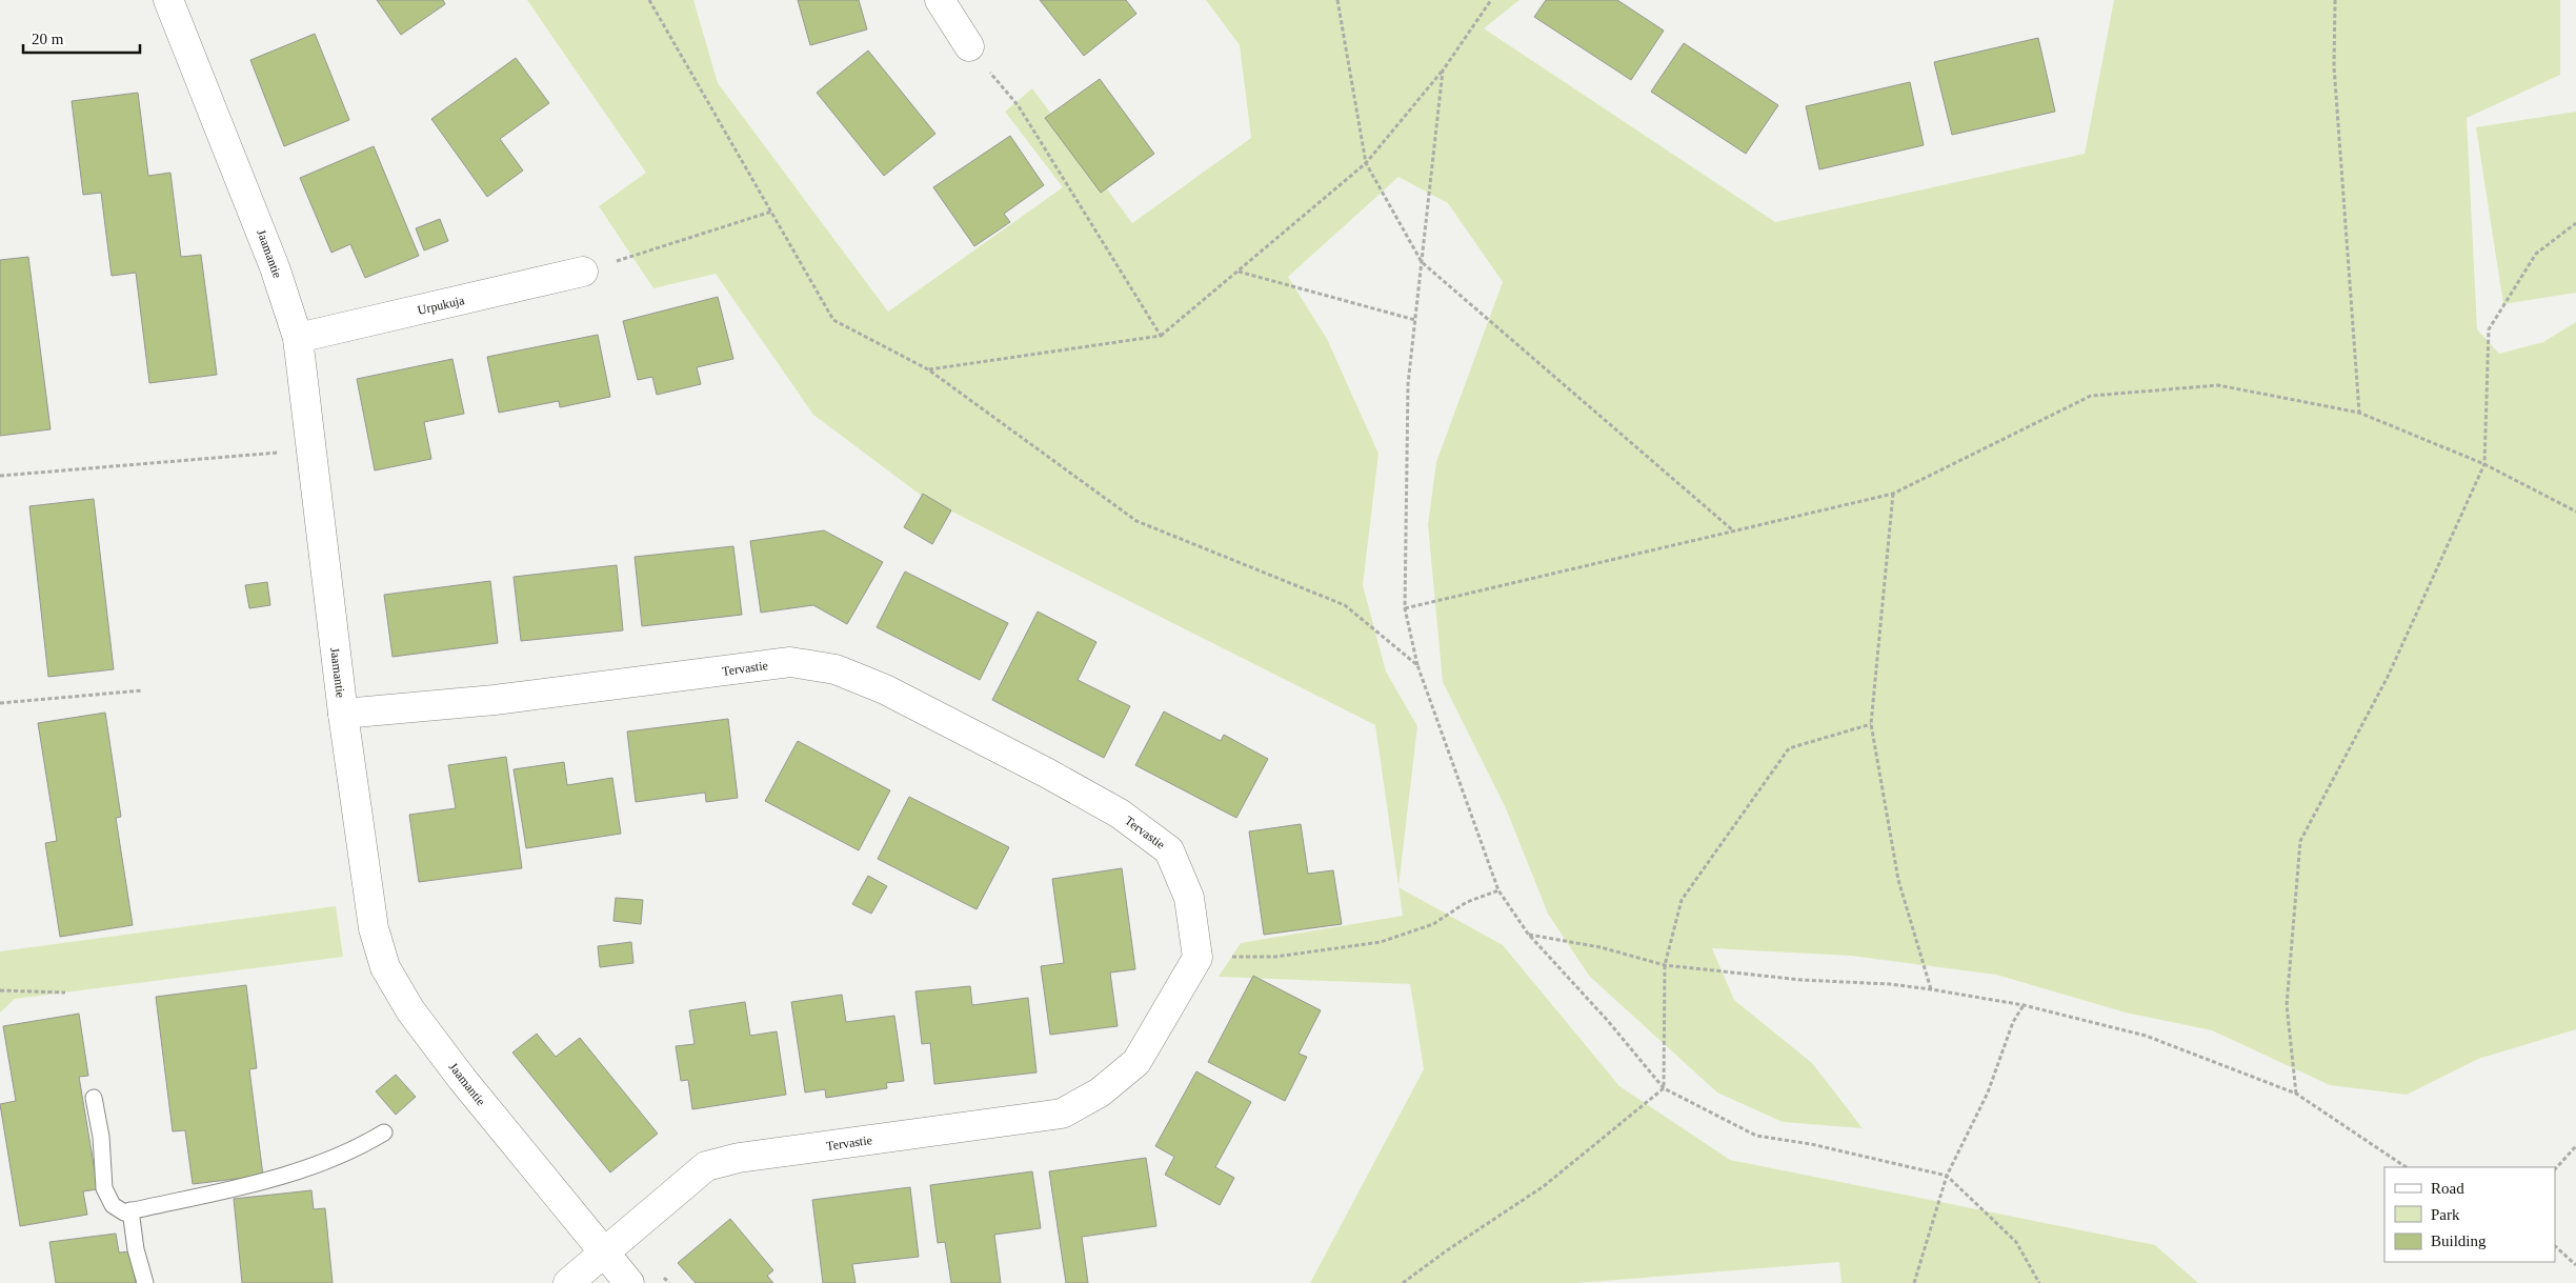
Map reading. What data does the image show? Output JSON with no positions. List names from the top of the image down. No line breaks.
{"streets":{"street":["Jaamantie","Urpukuja","Tervastie"]},"crossings":[["Jaamantie","Urpukuja"],["Jaamantie","Tervastie"]],"legend":["Road","Park","Building"],"scale_bar":"20 m"}
